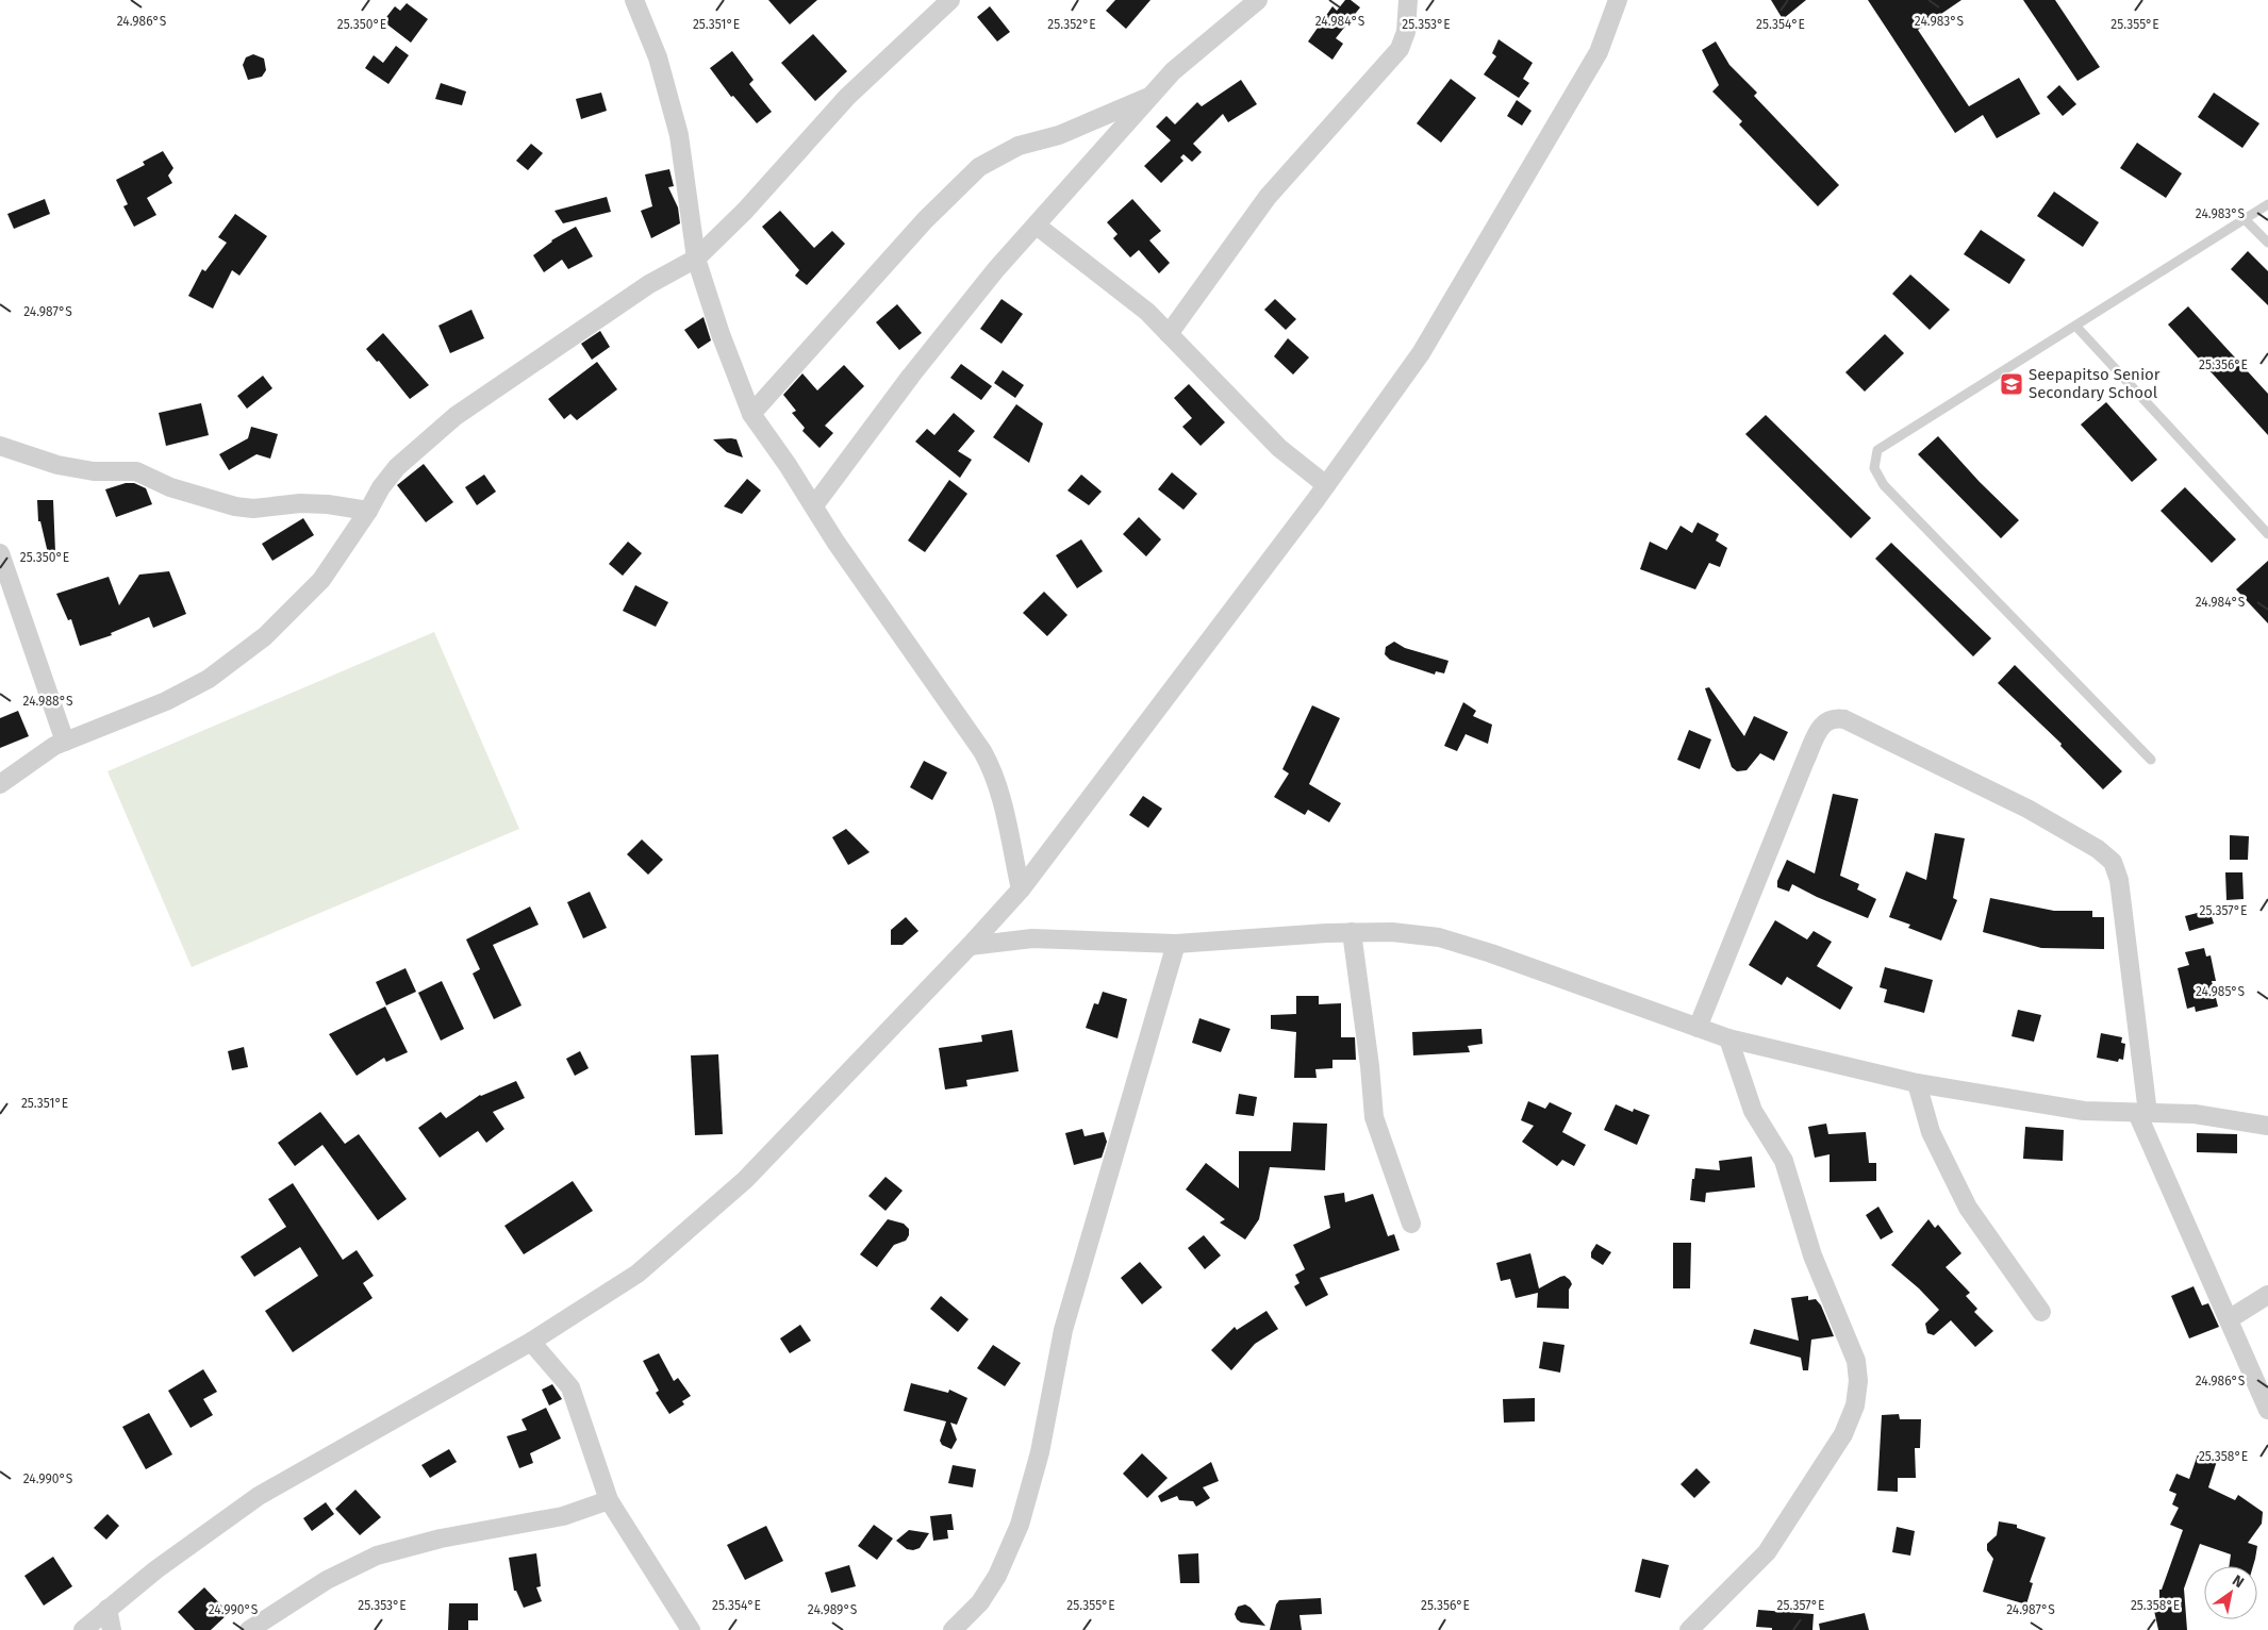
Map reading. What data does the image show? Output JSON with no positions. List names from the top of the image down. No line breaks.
{"places":{"school or university":["Seepapitso Senior Secondary School"]},"north":"top right","coordinates":["24.986°S","24.984°S","24.983°S","25.352°E","25.353°E","25.350°E","25.351°E","25.354°E","25.355°E","24.987°S","25.356°E","24.988°S","25.357°E","24.985°S","25.358°E","24.990°S","24.989°S"]}
